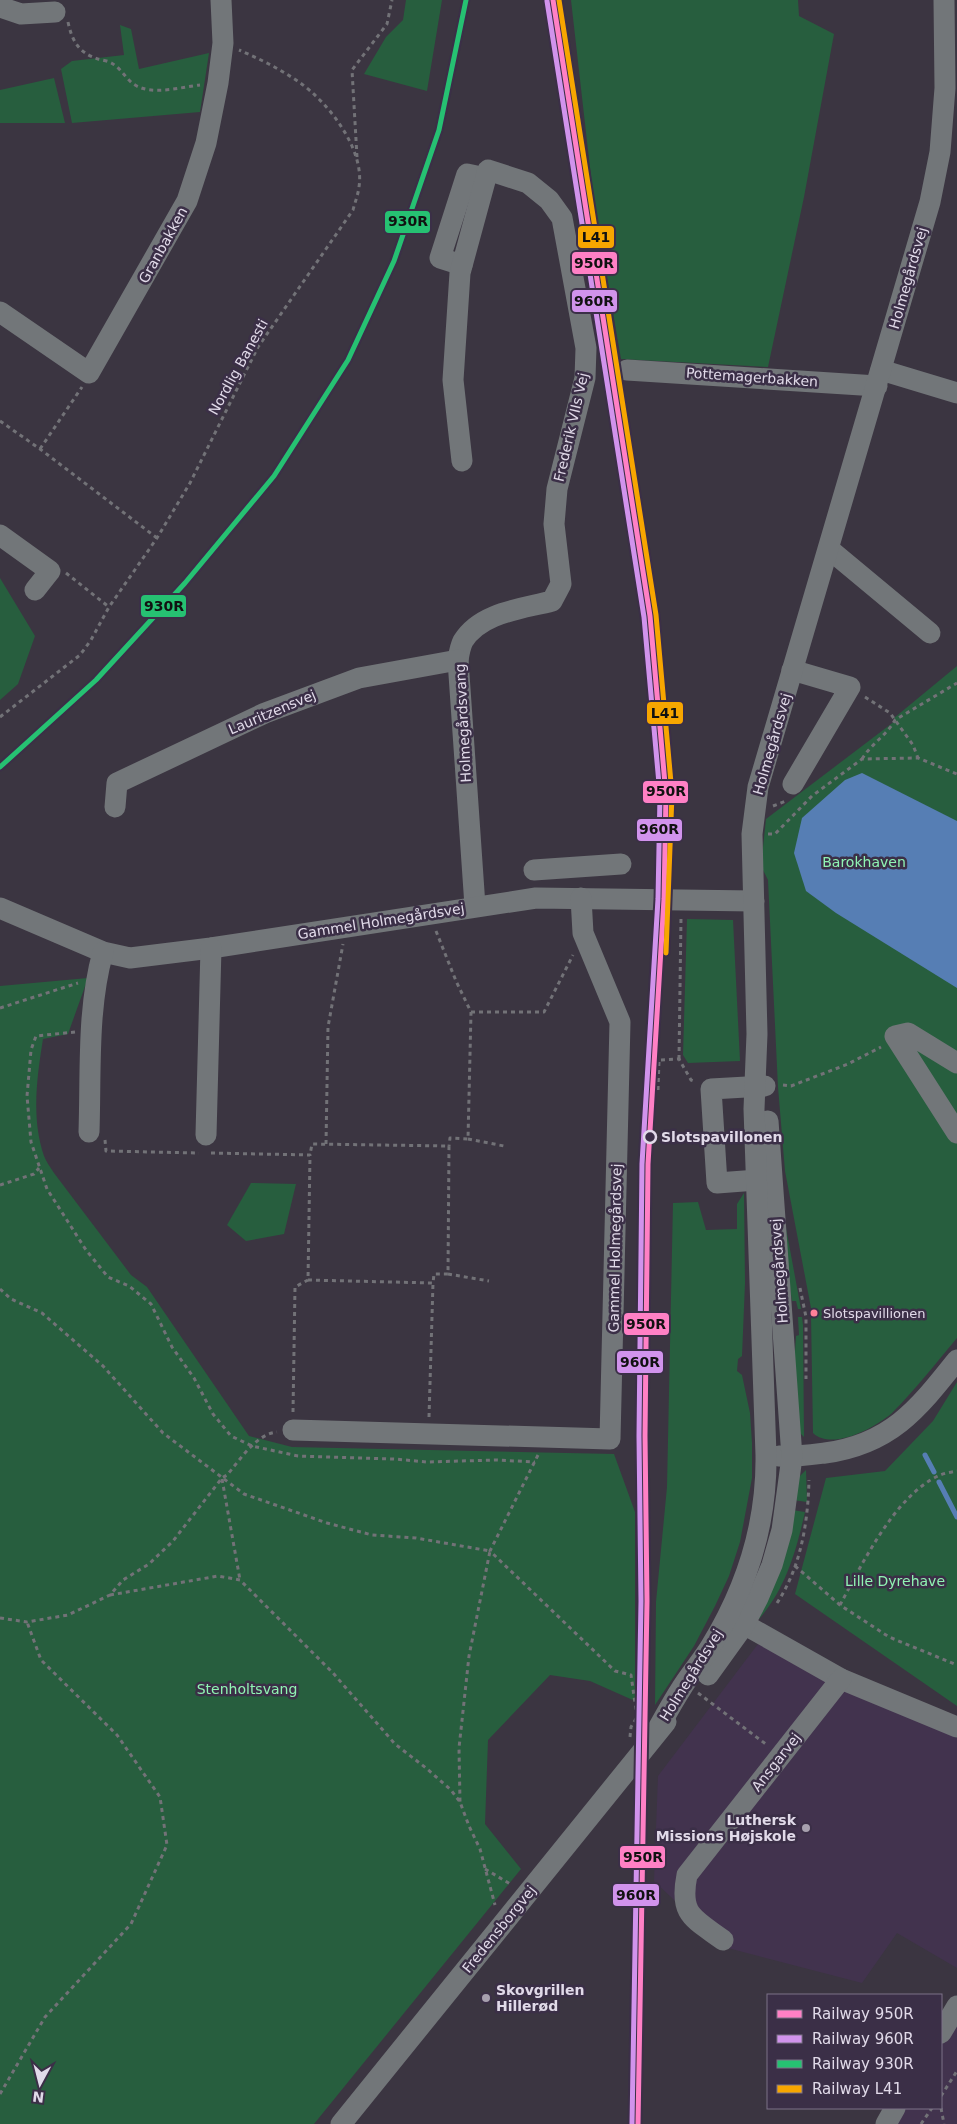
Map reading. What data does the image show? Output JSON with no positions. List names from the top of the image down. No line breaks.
{"streets":{"street":["Granbakken","Holmegårdsvej","Pottemagerbakken","Frederik VIIs Vej","Lauritzensvej","Holmegårdsvang","Gammel Holmegårdsvej","Ansgarvej","Fredensborgvej"],"path":["Nordlig Banesti"]},"crossings":[["Granbakken","Nordlig Banesti"],["Holmegårdsvej","Pottemagerbakken"],["Holmegårdsvej","Gammel Holmegårdsvej"],["Holmegårdsvej","Fredensborgvej"],["Frederik VIIs Vej","Holmegårdsvang"],["Lauritzensvej","Holmegårdsvang"],["Holmegårdsvang","Gammel Holmegårdsvej"]],"parks":["Barokhaven","Lille Dyrehave","Stenholtsvang"],"places":["Slotspavillonen","Slotspavillionen","Luthersk Missions Højskole","Skovgrillen Hillerød"],"lines":["rail line 950R","rail line 930R","rail line L41","rail line 960R"],"legend":["Railway 950R","Railway 960R","Railway 930R","Railway L41"],"north":"bottom"}
